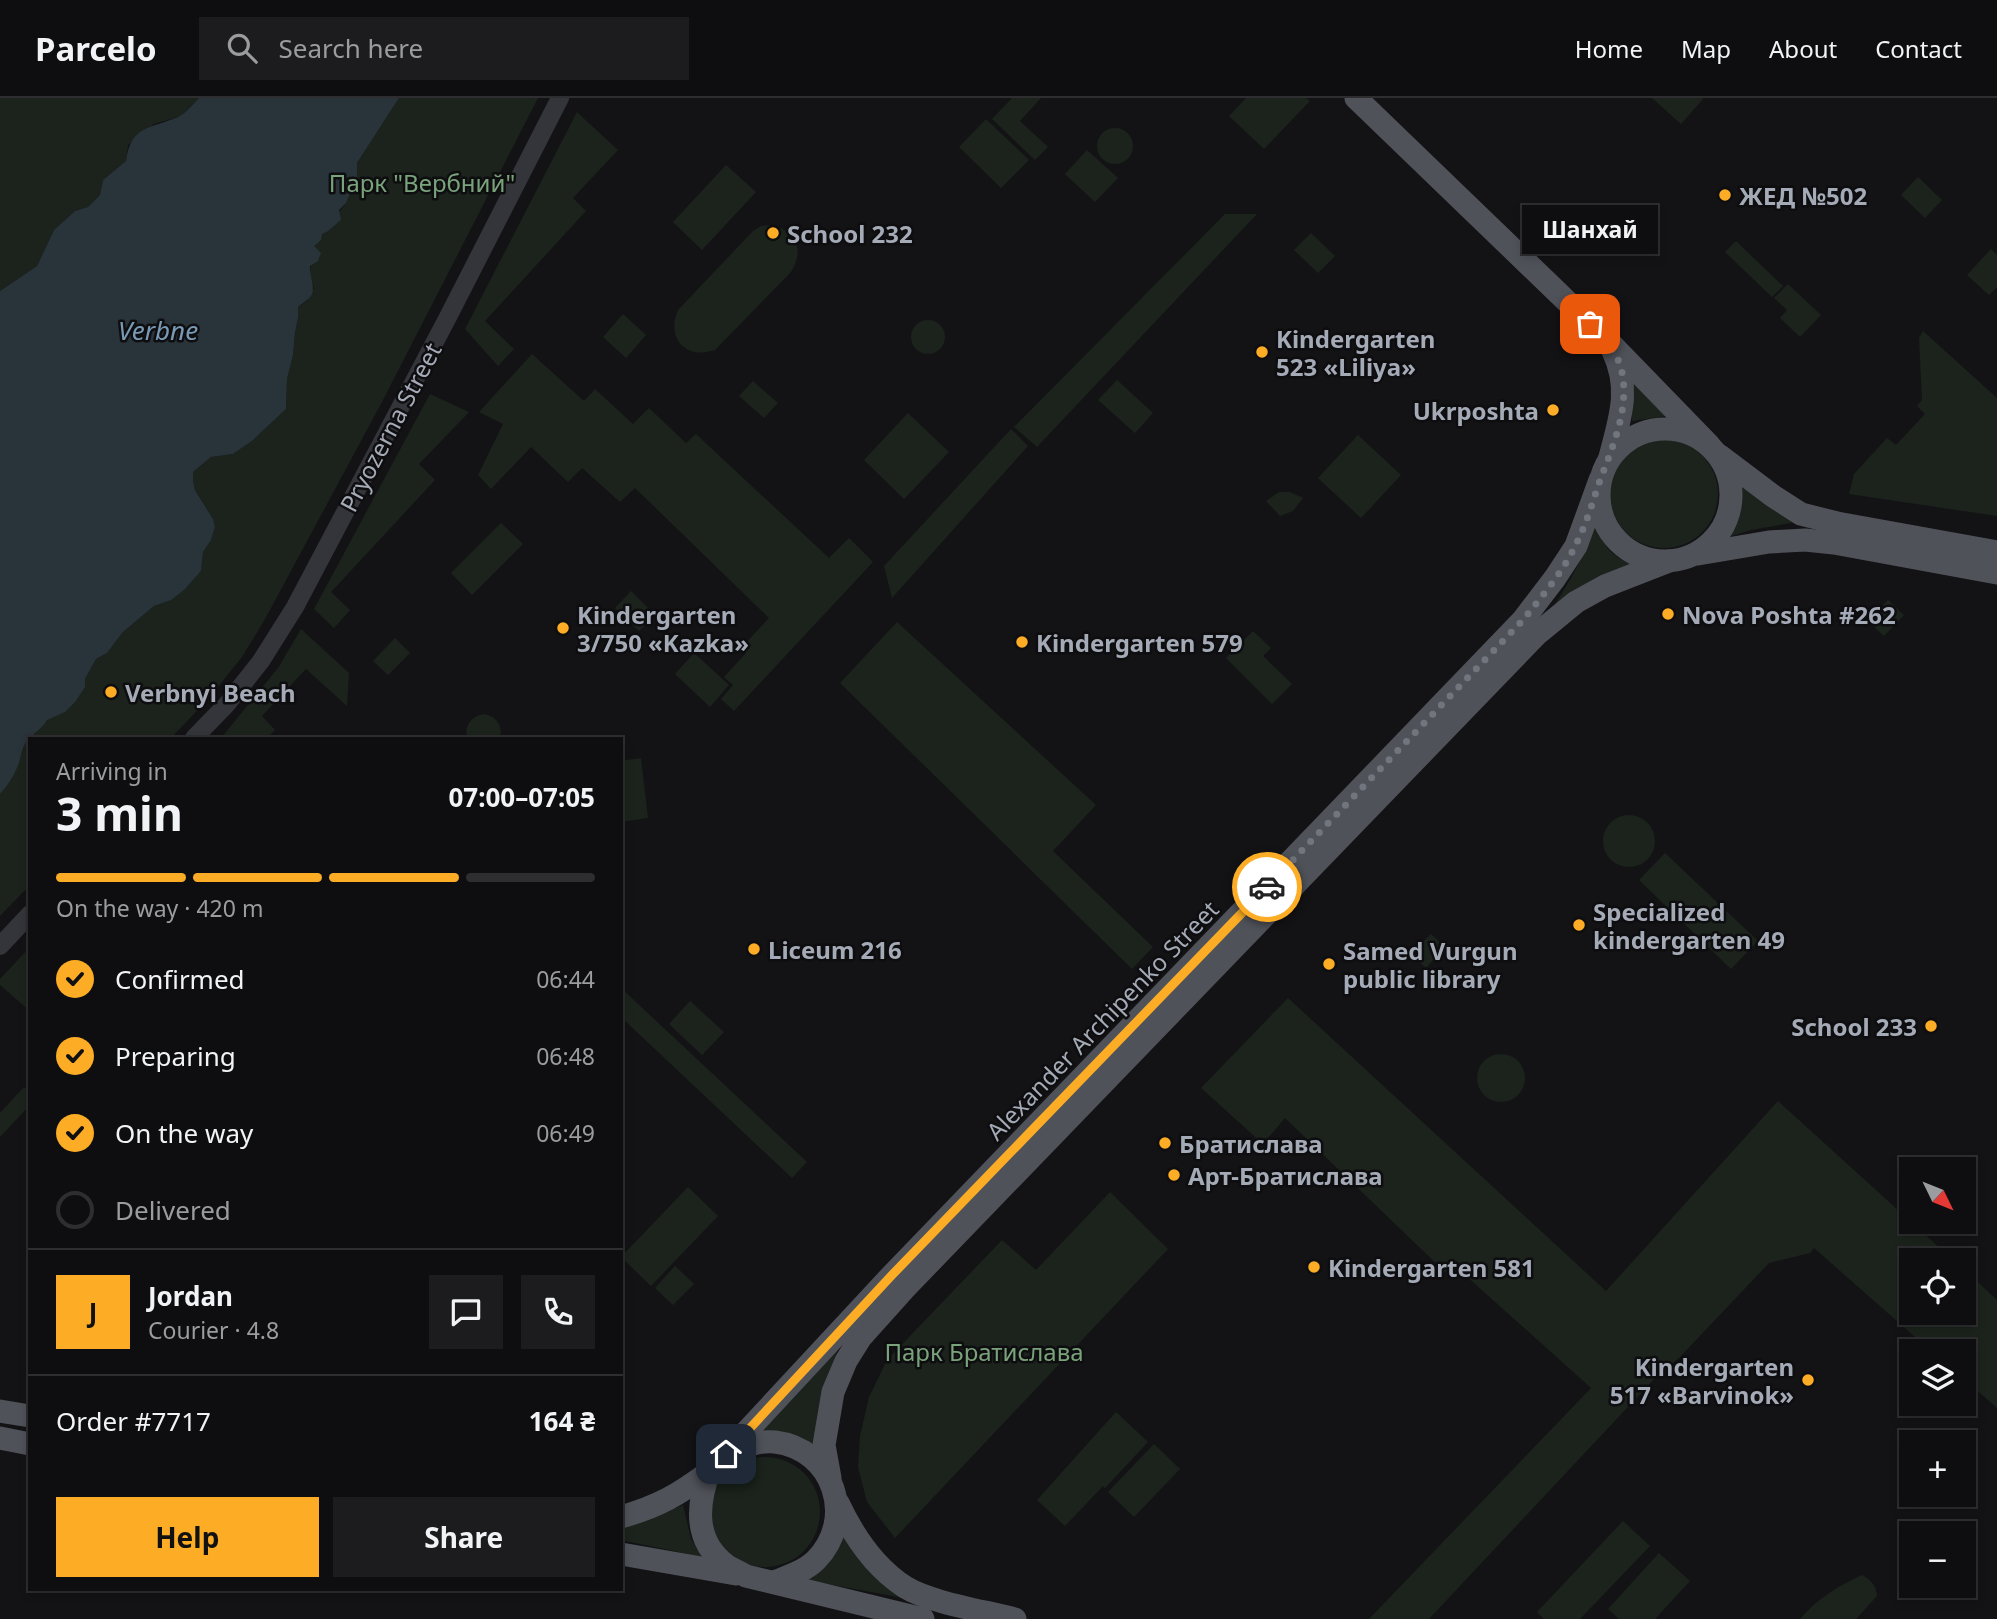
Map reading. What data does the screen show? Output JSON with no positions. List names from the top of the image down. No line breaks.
{"streets":{"main road":["Alexander Archipenko Street"],"street":["Pryozerna Street"]},"water":["Verbne"],"parks":["Парк \"Вербний\"","Парк Братислава"],"places":["ЖЕД №502","School 232","Шанхай","Kindergarten 523 «Liliya»","Ukrposhta","Nova Poshta #262","Kindergarten 3/750 «Kazka»","Kindergarten 579","Verbnyi Beach","Specialized kindergarten 49","Liceum 216","Samed Vurgun public library","School 233","Братислава","Арт-Братислава","Kindergarten 581","Kindergarten 517 «Barvinok»"],"north":"bottom right","page":{"header":"Parcelo","search":"Search here","nav":["Home","Map","About","Contact"],"bubble":"Шанхай","heading":["3 min","Arriving in","07:00–07:05"],"panel":["Jordan","Courier · 4.8","Order #7717","164 ₴"],"bar":"On the way · 420 m","list":[["Confirmed","06:44"],["Preparing","06:48"],["On the way","06:49"],"Delivered"],"map_buttons":["+","−"],"round":"J","buttons":["Help","Share"]}}
